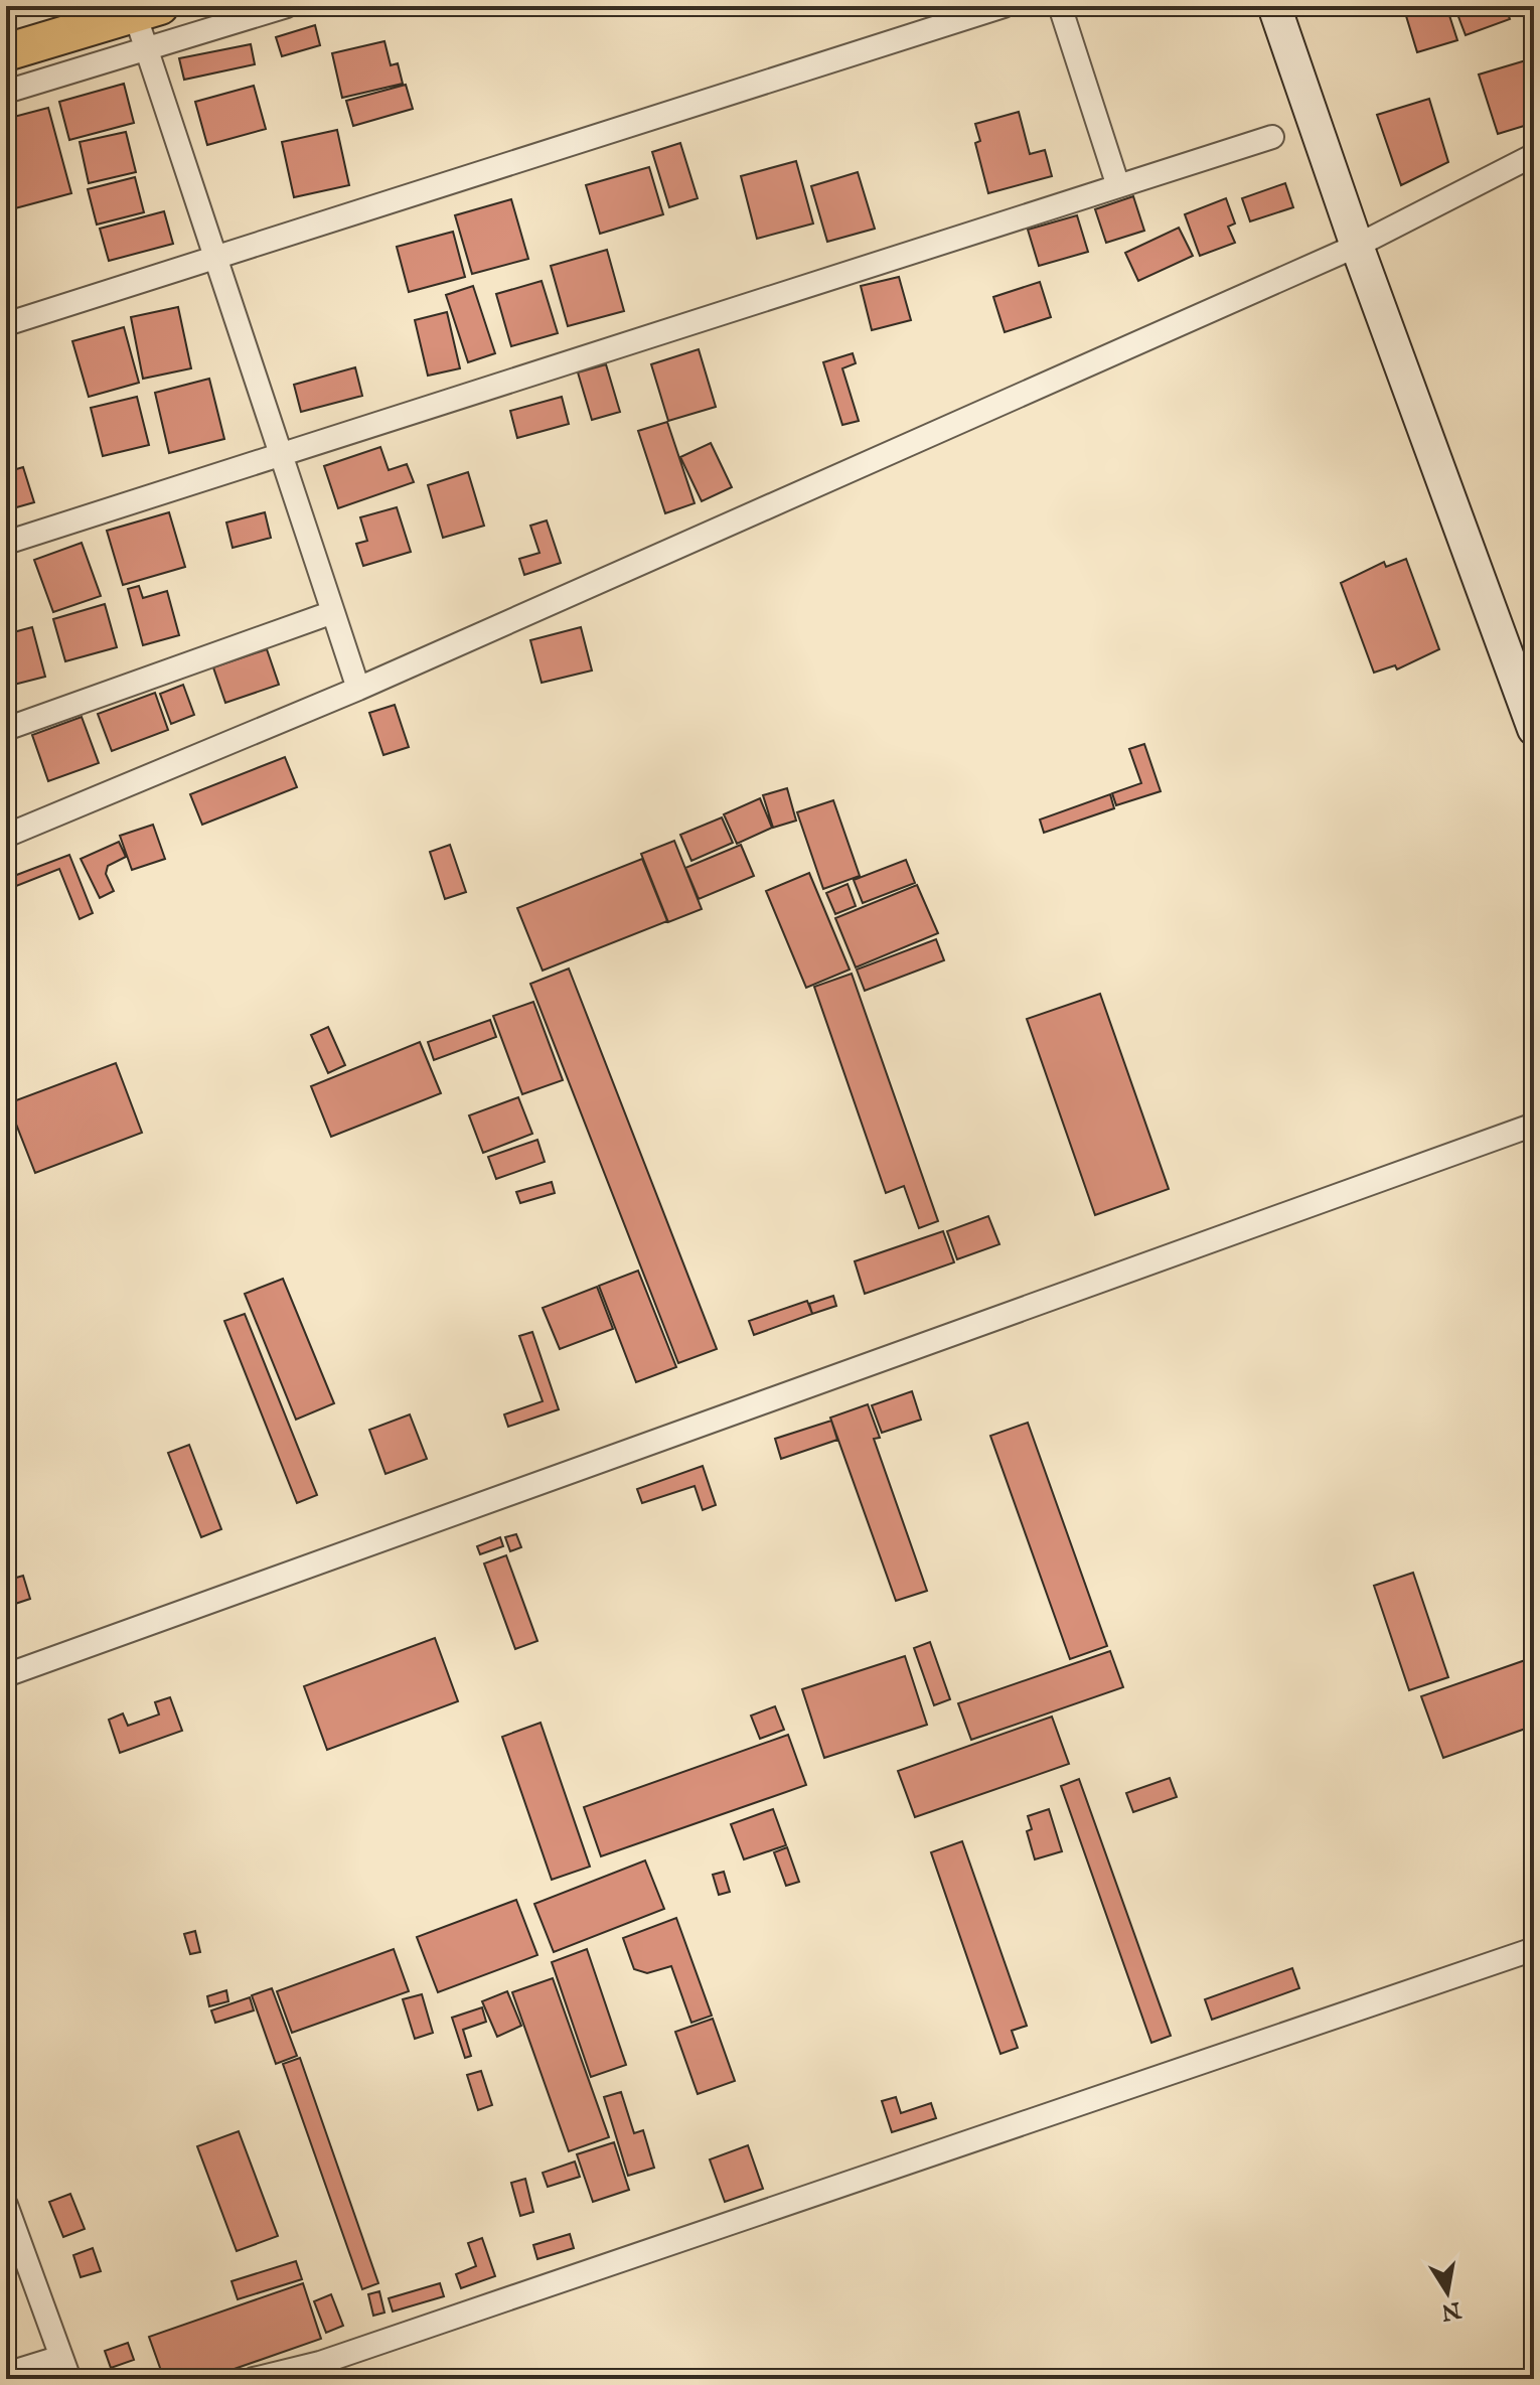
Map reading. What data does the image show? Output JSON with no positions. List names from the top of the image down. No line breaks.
{"north":"bottom"}
